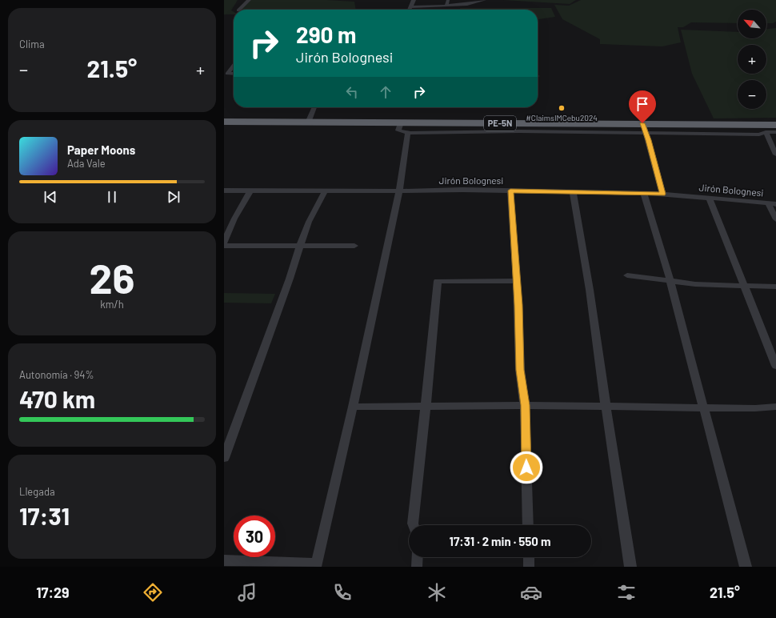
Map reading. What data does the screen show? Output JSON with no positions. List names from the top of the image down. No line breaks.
{"streets":{"highway":["PE-5N"],"street":["Jirón Bolognesi"]},"places":["#ClaimsIMCebu2024"],"north":"top left","page":{"tile":["Clima",["26","km/h"],["Autonomía · 94%","470 km"],["Llegada","17:31"]],"map_buttons":["+","−"],"turn":["290 m","Jirón Bolognesi"],"heat":["−","21.5°","+"],"song":["Paper Moons","Ada Vale"],"limit":"30","trip":"17:31 · 2 min · 550 m","tabs":["17:29","21.5°"]}}
